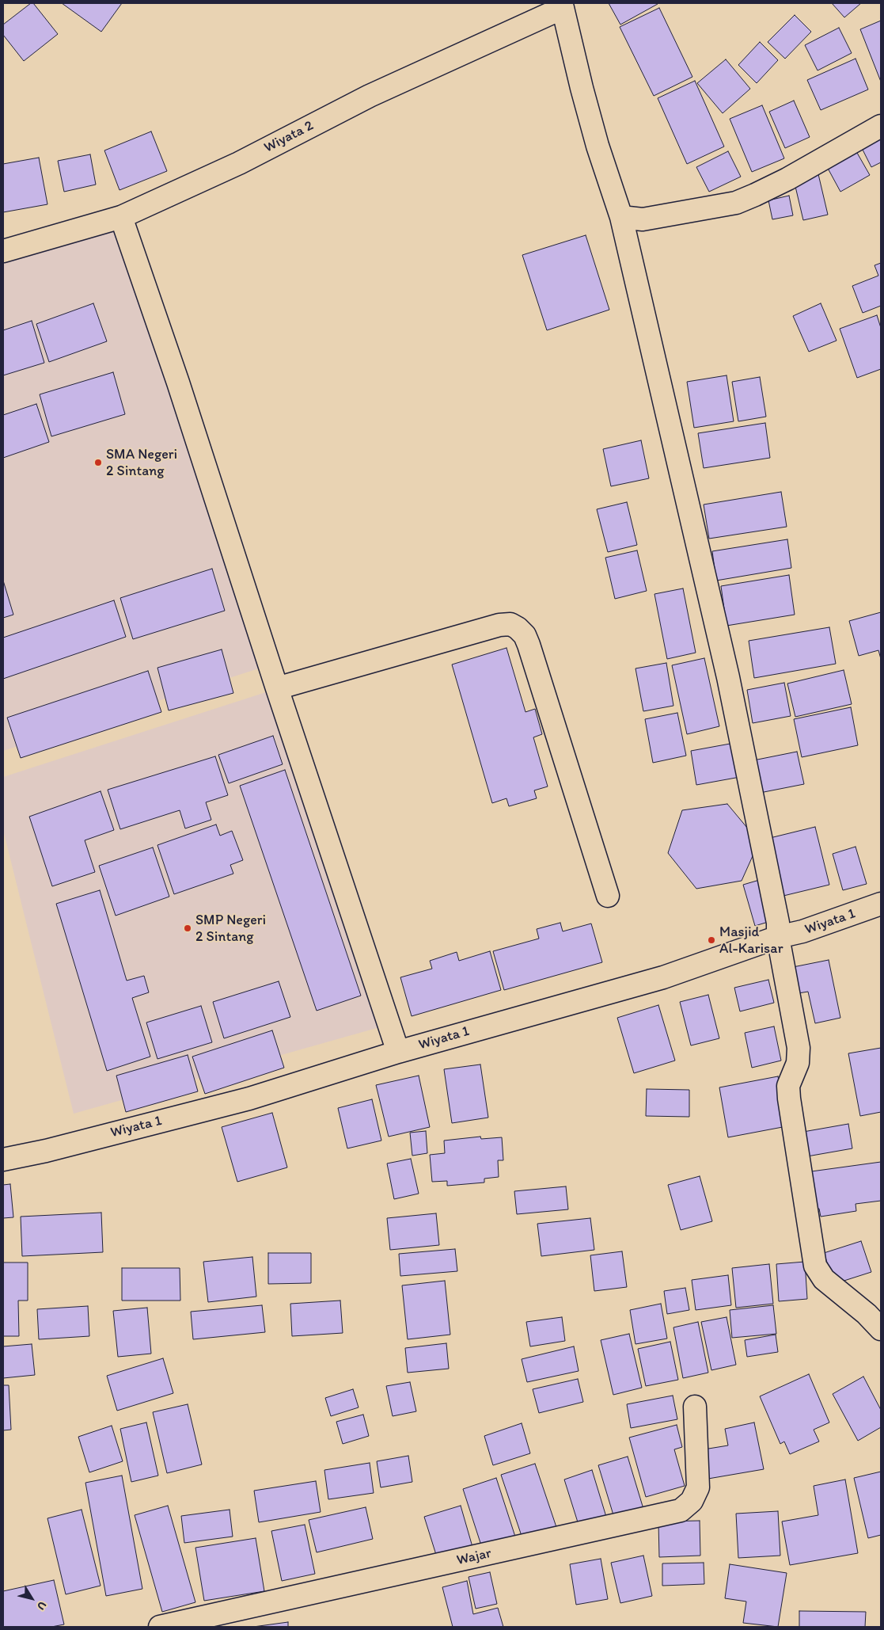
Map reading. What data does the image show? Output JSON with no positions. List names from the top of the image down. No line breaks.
{"streets":{"street":["Wiyata 2","Wiyata 1","Wajar"]},"places":["SMA Negeri 2 Sintang","SMP Negeri 2 Sintang","Masjid Al-Karisar"],"north":"bottom right"}
